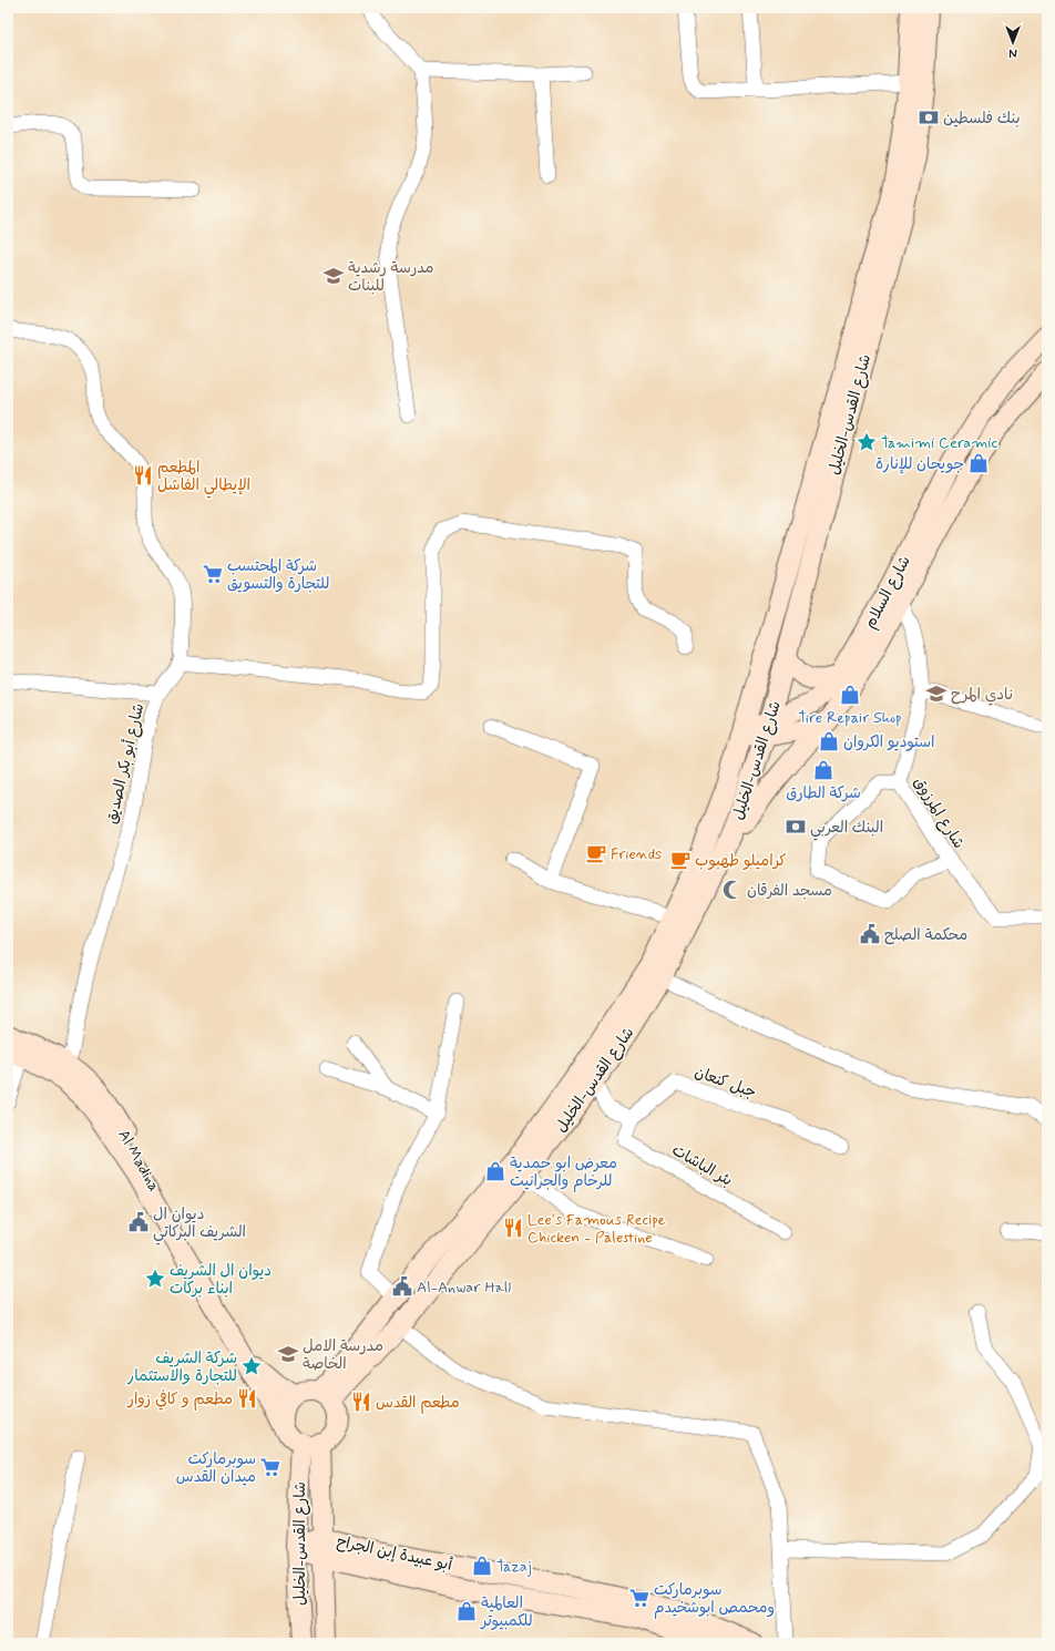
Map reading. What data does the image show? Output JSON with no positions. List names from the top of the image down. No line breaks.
{"streets":{"main road":["شارع القدس-الخليل","شارع السلام","Al Madina","أبو عبيدة إبن الجراح"],"street":["شارع أبو بكر الصديق","شارع المرزوق","جبل كنعان","بئر الباشات"]},"crossings":[["شارع القدس-الخليل","شارع السلام"],["شارع القدس-الخليل","أبو عبيدة إبن الجراح"],["شارع السلام","شارع المرزوق"],["شارع أبو بكر الصديق","Al Madina"],["جبل كنعان","بئر الباشات"]],"places":{"bank":["بنك فلسطين","البنك العربي"],"school or university":["مدرسة رشدية للبنات","نادي المرح","مدرسة الامل الخاصة"],"place":["Tamimi Ceramic","ديوان ال الشريف ابناء بركات","شركة الشريف للتجارة والاستثمار"],"shop":["جويحان للإنارة","Tire Repair Shop","استوديو الكروان","شركة الطارق","معرض ابو حمدية للرخام والجرانيت","Tazaj","العالمية للكمبيوتر"],"restaurant":["المطعم الإيطالي الفاشل","Lee's Famous Recipe Chicken - Palestine","مطعم و كافي زوار","مطعم القدس"],"supermarket":["شركة المحتسب للتجارة والتسويق","سوبرماركت ميدان القدس","سوبرماركت ومحمص ابوشخيدم"],"cafe":["Friends","كراميلو طهبوب"],"mosque":["مسجد الفرقان"],"public building":["محكمة الصلح","ديوان ال الشريف البركاتي","Al-Anwar Hall"]},"north":"bottom"}
